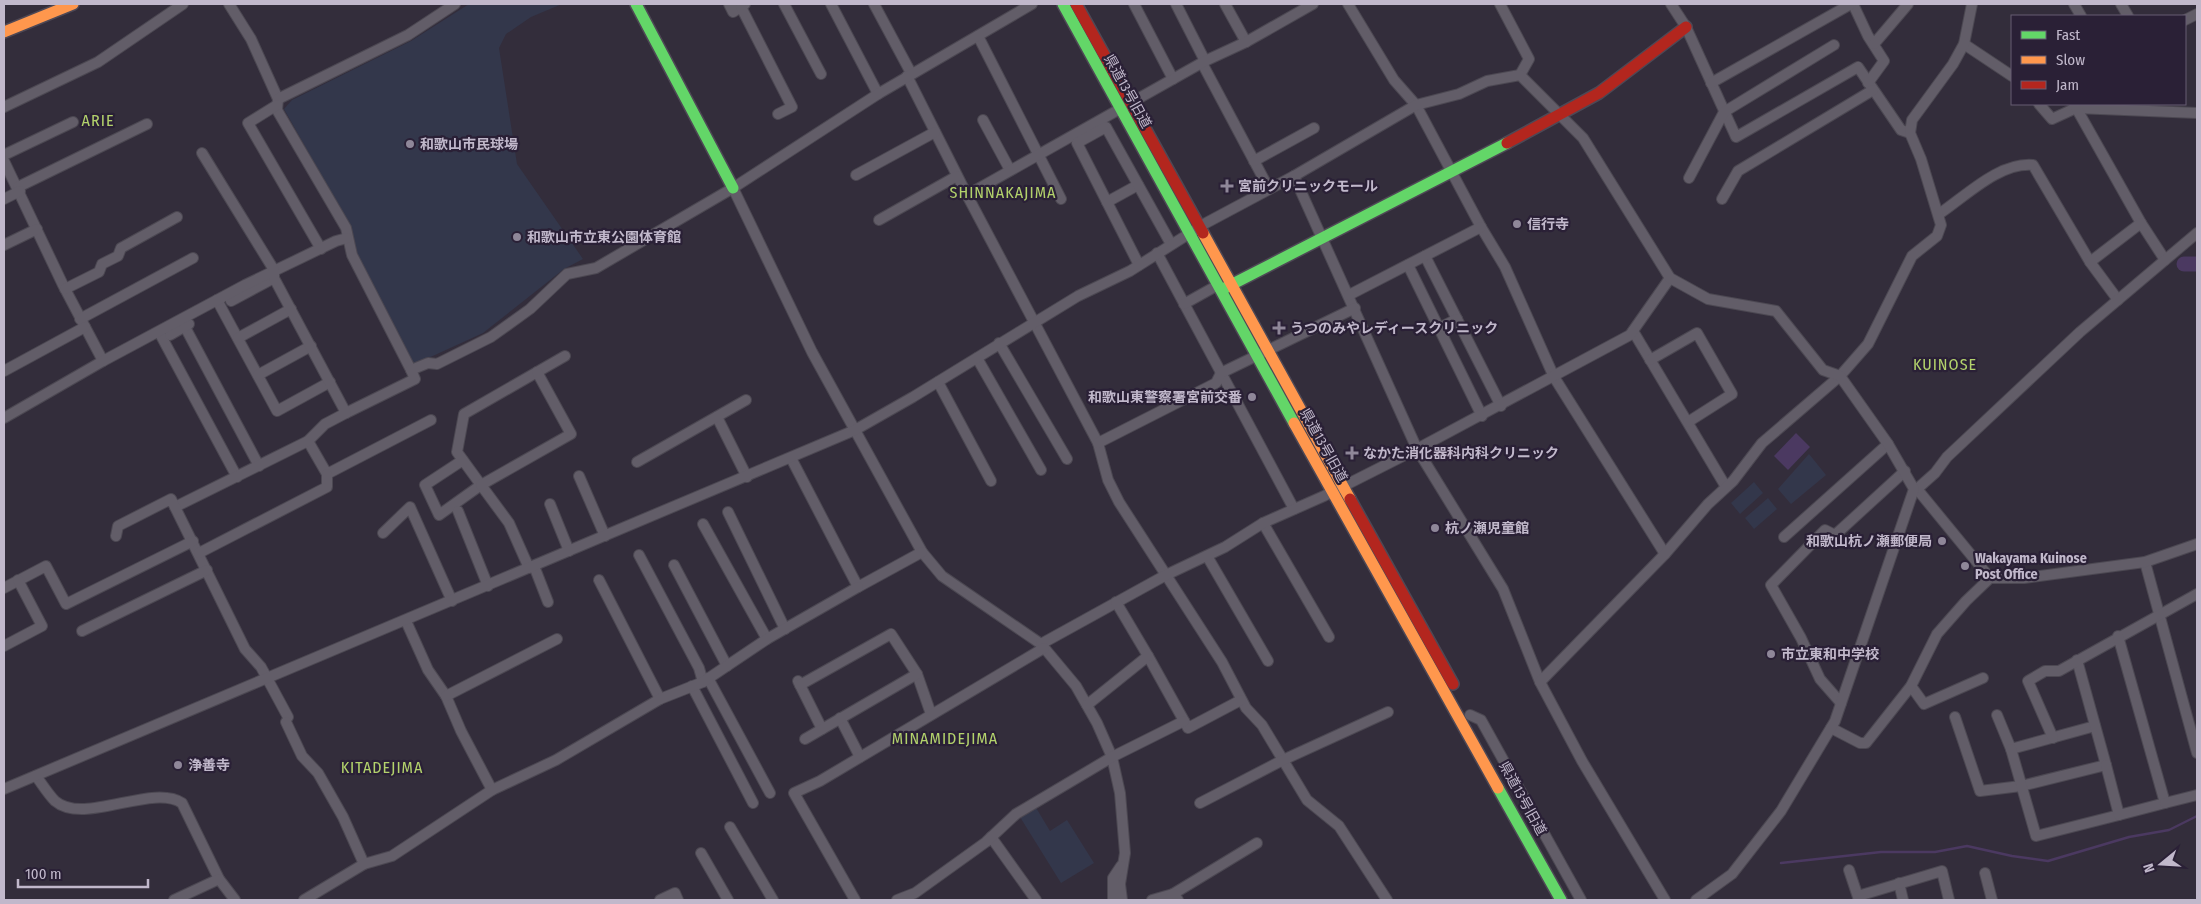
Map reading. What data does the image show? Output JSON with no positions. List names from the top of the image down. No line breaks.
{"streets":{"street":["県道13号旧道"]},"districts":["ARIE","SHINNAKAJIMA","KUINOSE","MINAMIDEJIMA","KITADEJIMA"],"places":{"other":["和歌山市民球場","信行寺","和歌山市立東公園体育館","和歌山東警察署宮前交番","杭ノ瀬児童館","和歌山杭ノ瀬郵便局","Wakayama Kuinose Post Office","市立東和中学校","浄善寺"],"health":["宮前クリニックモール","うつのみやレディースクリニック","なかた消化器科内科クリニック"]},"legend":["Fast","Slow","Jam"],"scale_bar":"100 m","north":"left"}
